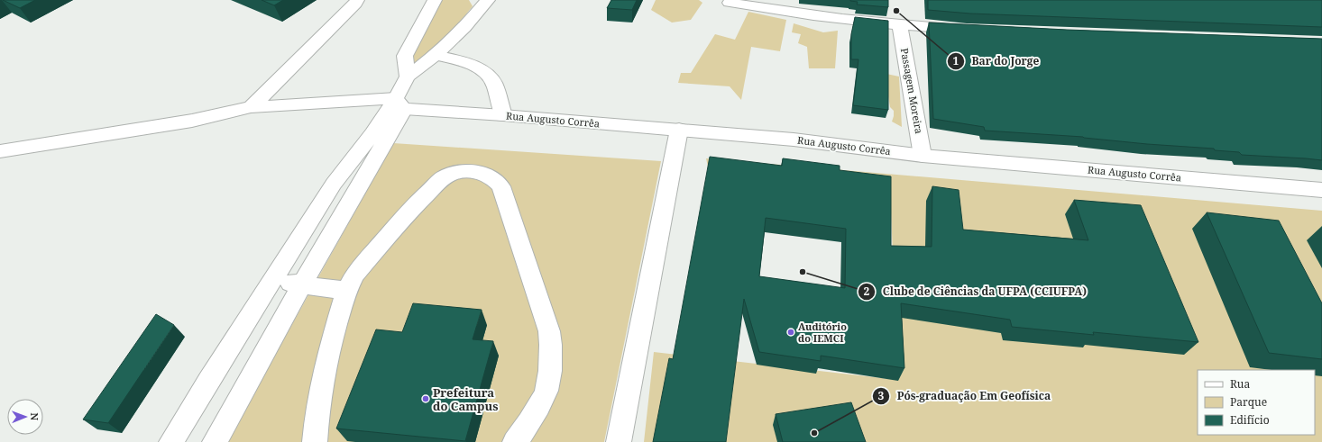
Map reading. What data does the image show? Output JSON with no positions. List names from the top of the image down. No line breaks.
{"streets":{"main road":["Passagem Moreira","Rua Augusto Corrêa"]},"crossings":[["Passagem Moreira","Rua Augusto Corrêa"]],"places":["Bar do Jorge","Clube de Ciências da UFPA (CCIUFPA)","Auditório do IEMCI","Prefeitura do Campus","Pós-graduação Em Geofísica"],"legend":["Rua","Parque","Edifício"],"north":"right"}
